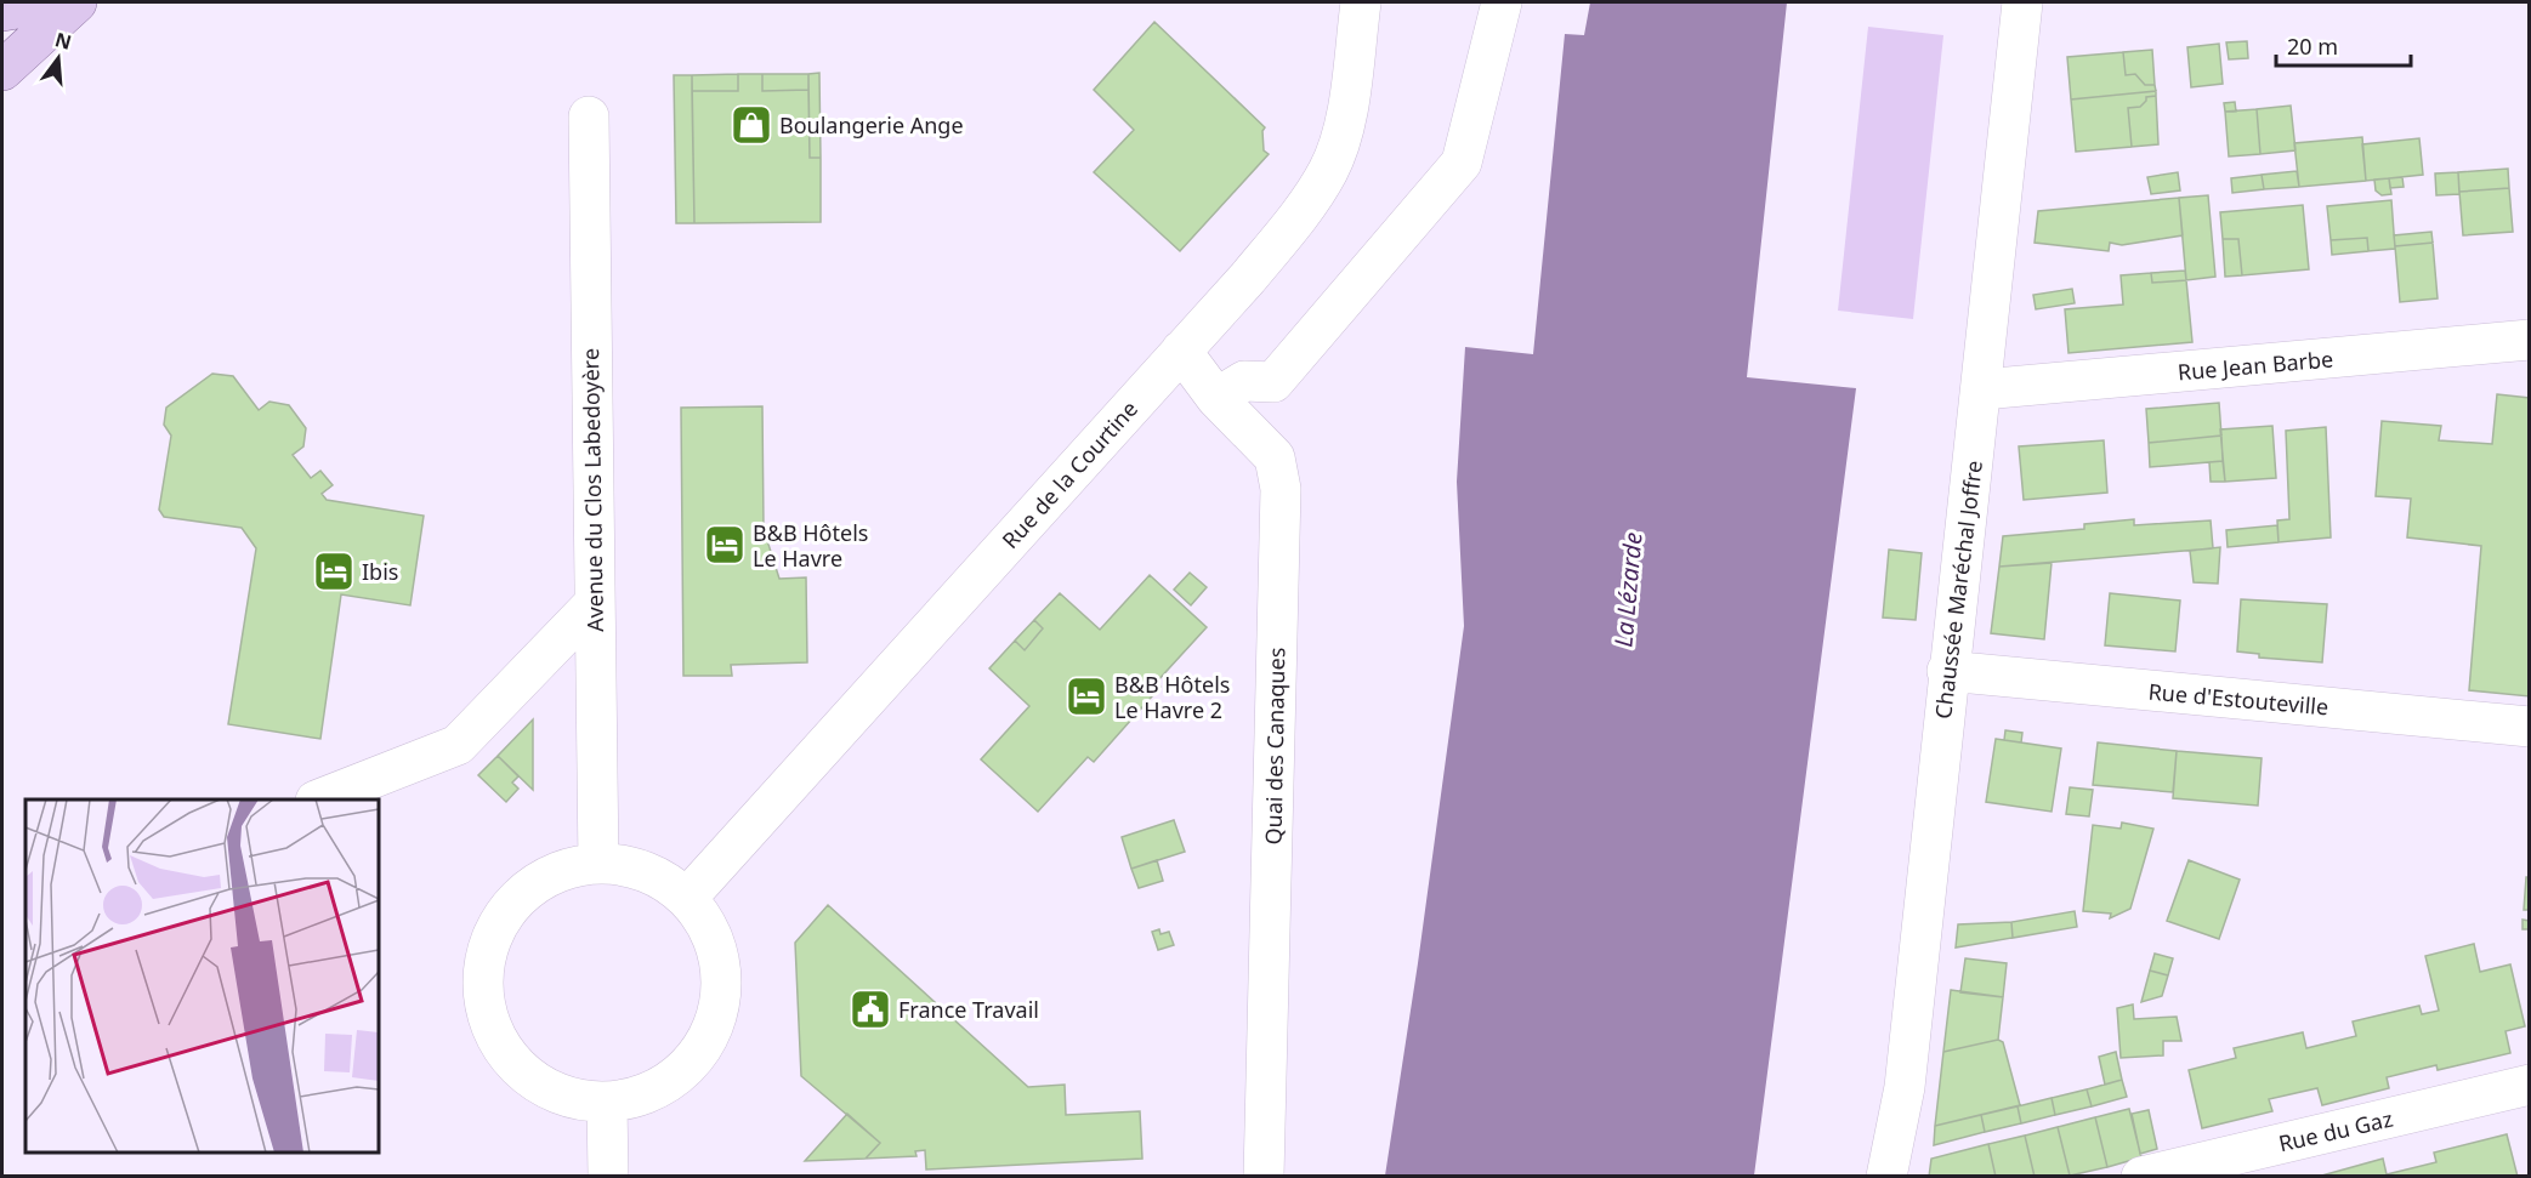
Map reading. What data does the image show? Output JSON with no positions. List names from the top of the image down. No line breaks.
{"streets":{"street":["Rue Jean Barbe","Rue de la Courtine","Avenue du Clos Labedoyère","Chaussée Maréchal Joffre","Rue d'Estouteville","Quai des Canaques","Rue du Gaz"]},"crossings":[["Rue Jean Barbe","Chaussée Maréchal Joffre"],["Rue de la Courtine","Avenue du Clos Labedoyère"],["Rue de la Courtine","Quai des Canaques"],["Chaussée Maréchal Joffre","Rue d'Estouteville"]],"water":["La Lézarde"],"places":{"shop":["Boulangerie Ange"],"hotel":["B&B Hôtels Le Havre","Ibis","B&B Hôtels Le Havre 2"],"public building":["France Travail"]},"scale_bar":"20 m","north":"top"}
